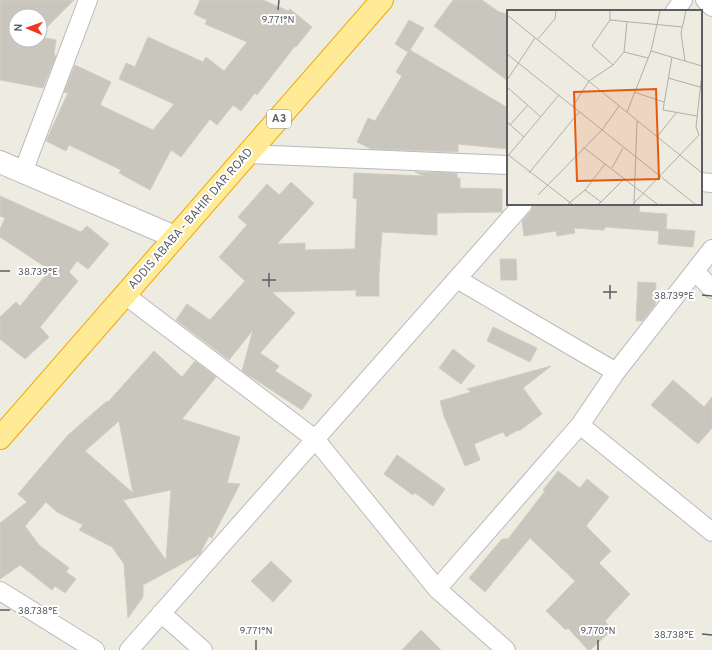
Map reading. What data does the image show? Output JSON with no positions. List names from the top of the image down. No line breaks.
{"streets":{"highway":["A3","ADDIS ABABA - BAHIR DAR ROAD"]},"north":"left","coordinates":["9.771°N","38.739°E","38.738°E","9.770°N"]}
